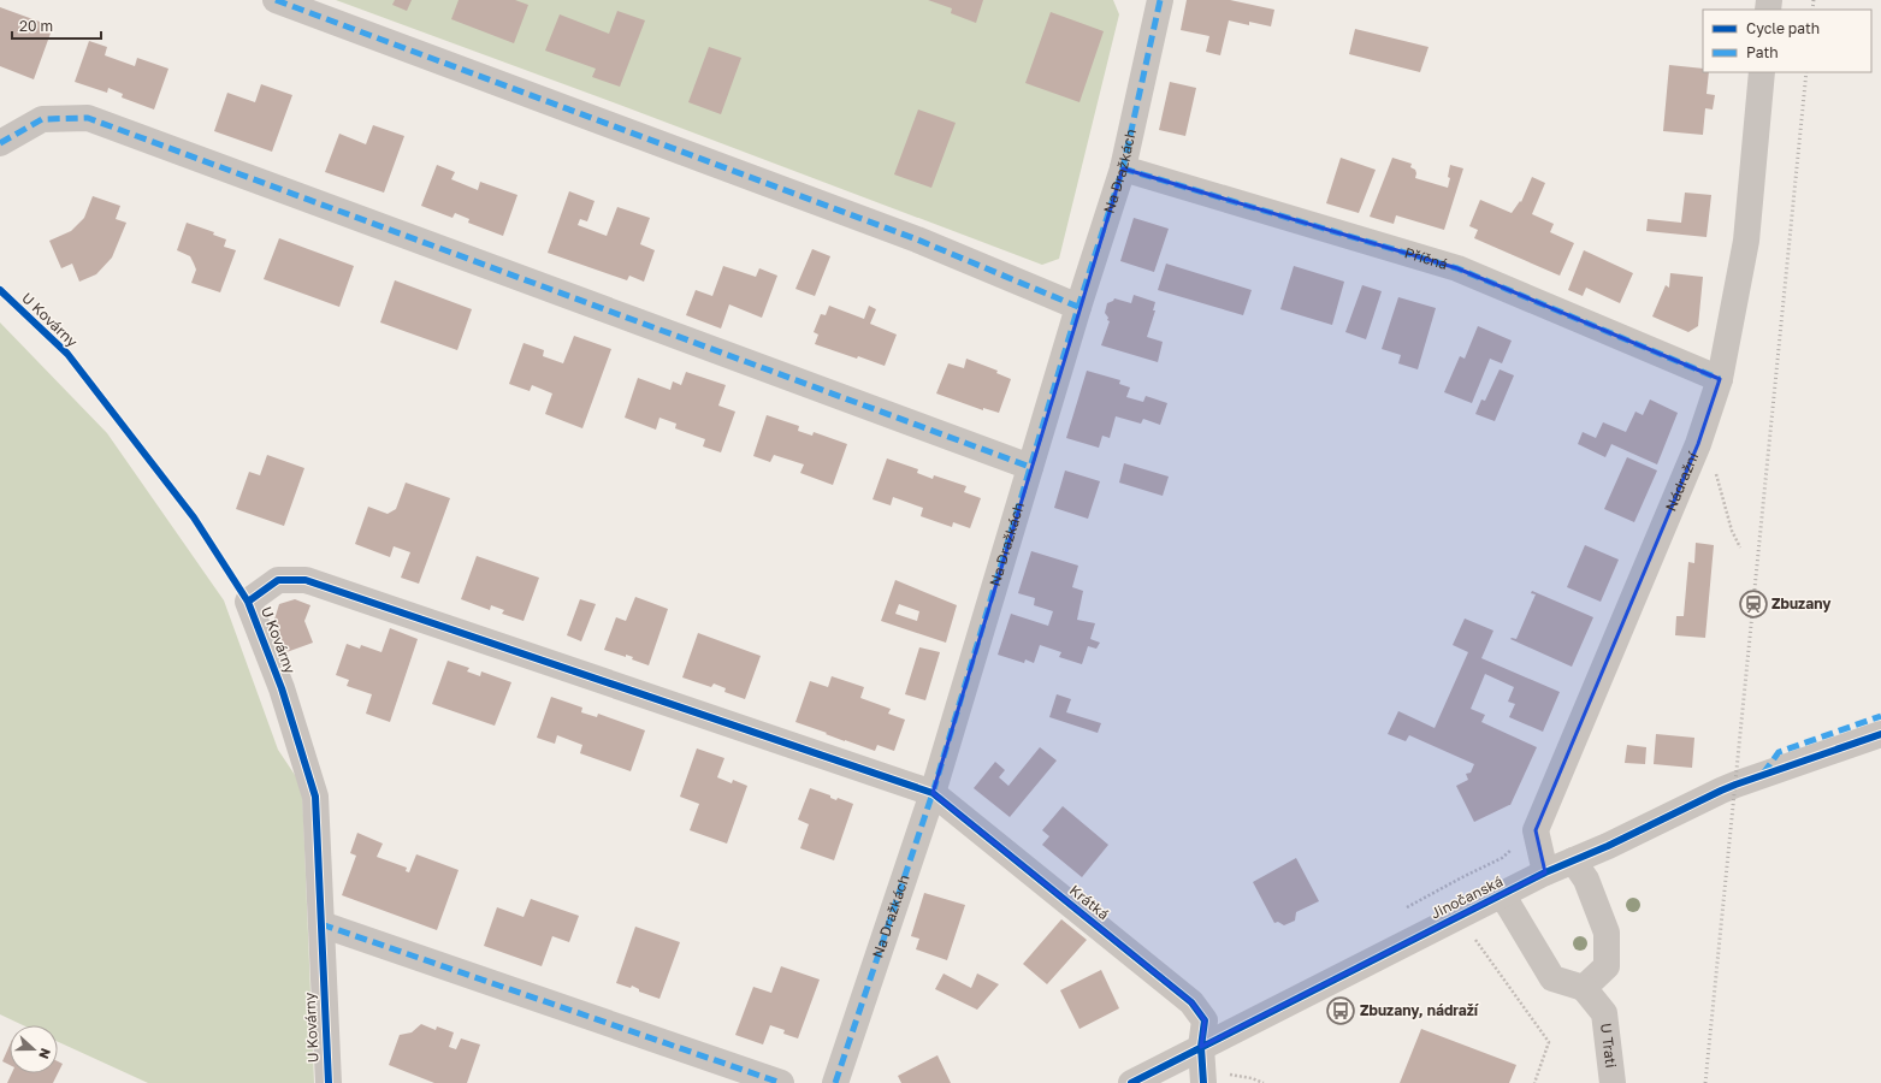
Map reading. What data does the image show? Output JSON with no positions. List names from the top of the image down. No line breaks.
{"streets":{"street":["Na Dražkách","Příčná","U Kovárny","Nádražní","Jinočanská","Krátká","U Trati"]},"crossings":[["Na Dražkách","Příčná"],["Na Dražkách","U Kovárny"],["Na Dražkách","Krátká"],["Příčná","Nádražní"],["U Kovárny","Krátká"],["Jinočanská","Krátká"]],"places":{"station":["Zbuzany"],"bus stop":["Zbuzany, nádraží"]},"legend":["Cycle path","Path"],"scale_bar":"20 m","north":"right"}
